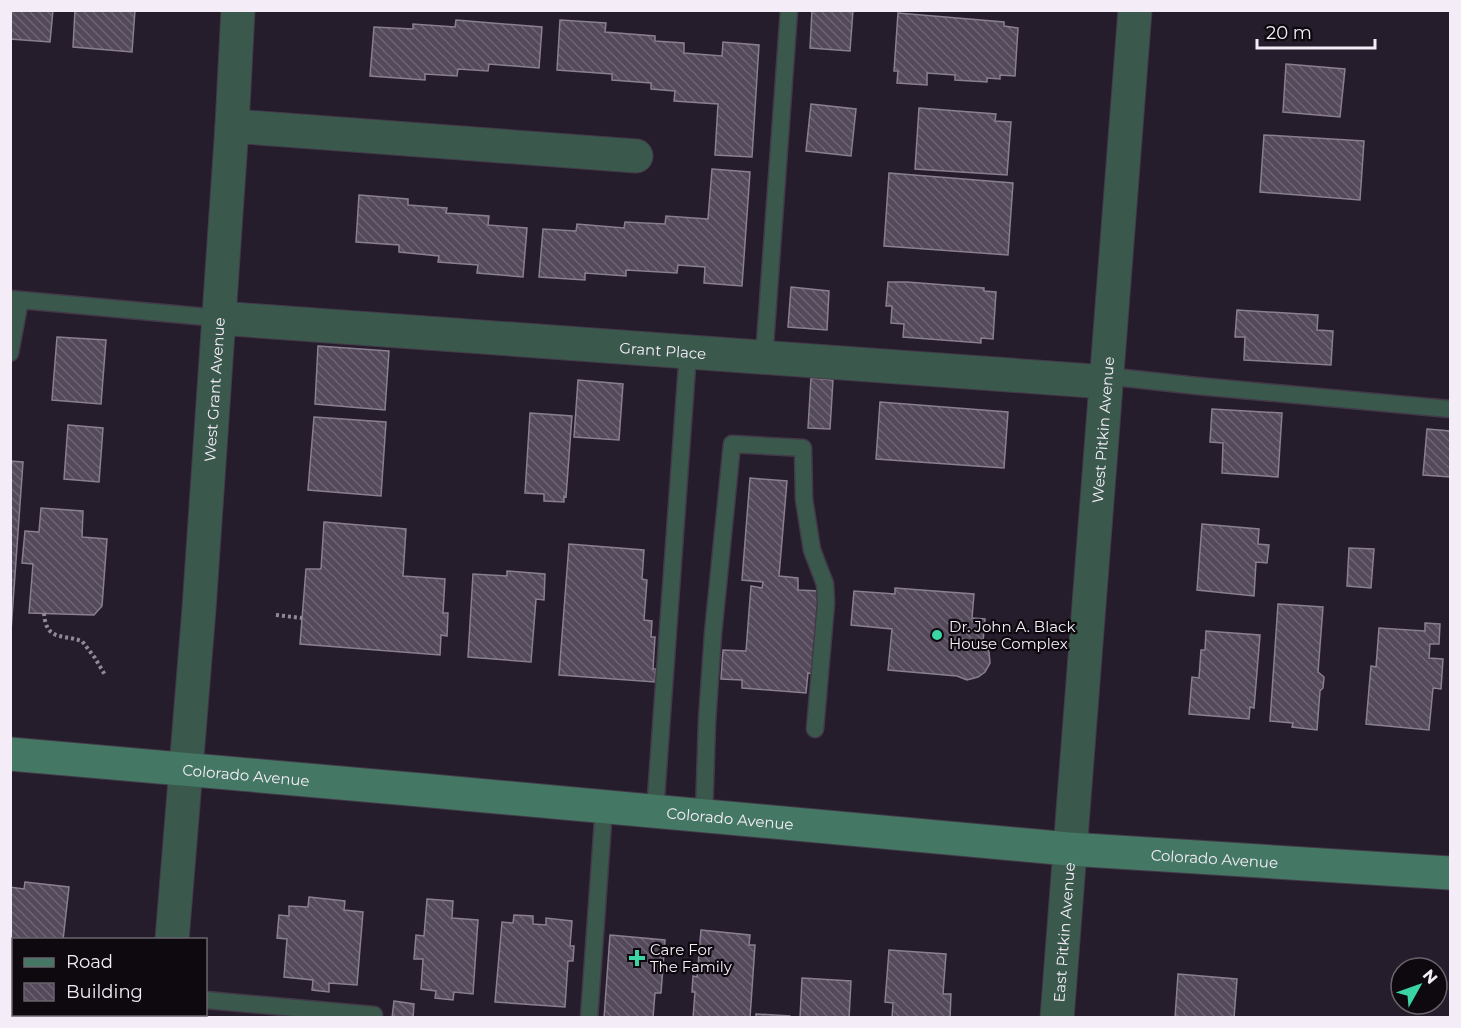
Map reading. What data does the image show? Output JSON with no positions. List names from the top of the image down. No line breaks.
{"streets":{"street":["Grant Place","West Grant Avenue","West Pitkin Avenue","Colorado Avenue","East Pitkin Avenue"]},"crossings":[["Grant Place","West Grant Avenue"],["Grant Place","West Pitkin Avenue"],["West Grant Avenue","Colorado Avenue"],["West Pitkin Avenue","Colorado Avenue"],["West Pitkin Avenue","East Pitkin Avenue"],["Colorado Avenue","East Pitkin Avenue"]],"places":{"other":["Dr. John A. Black House Complex"],"health":["Care For The Family"]},"legend":["Road","Building"],"scale_bar":"20 m","north":"top right"}
